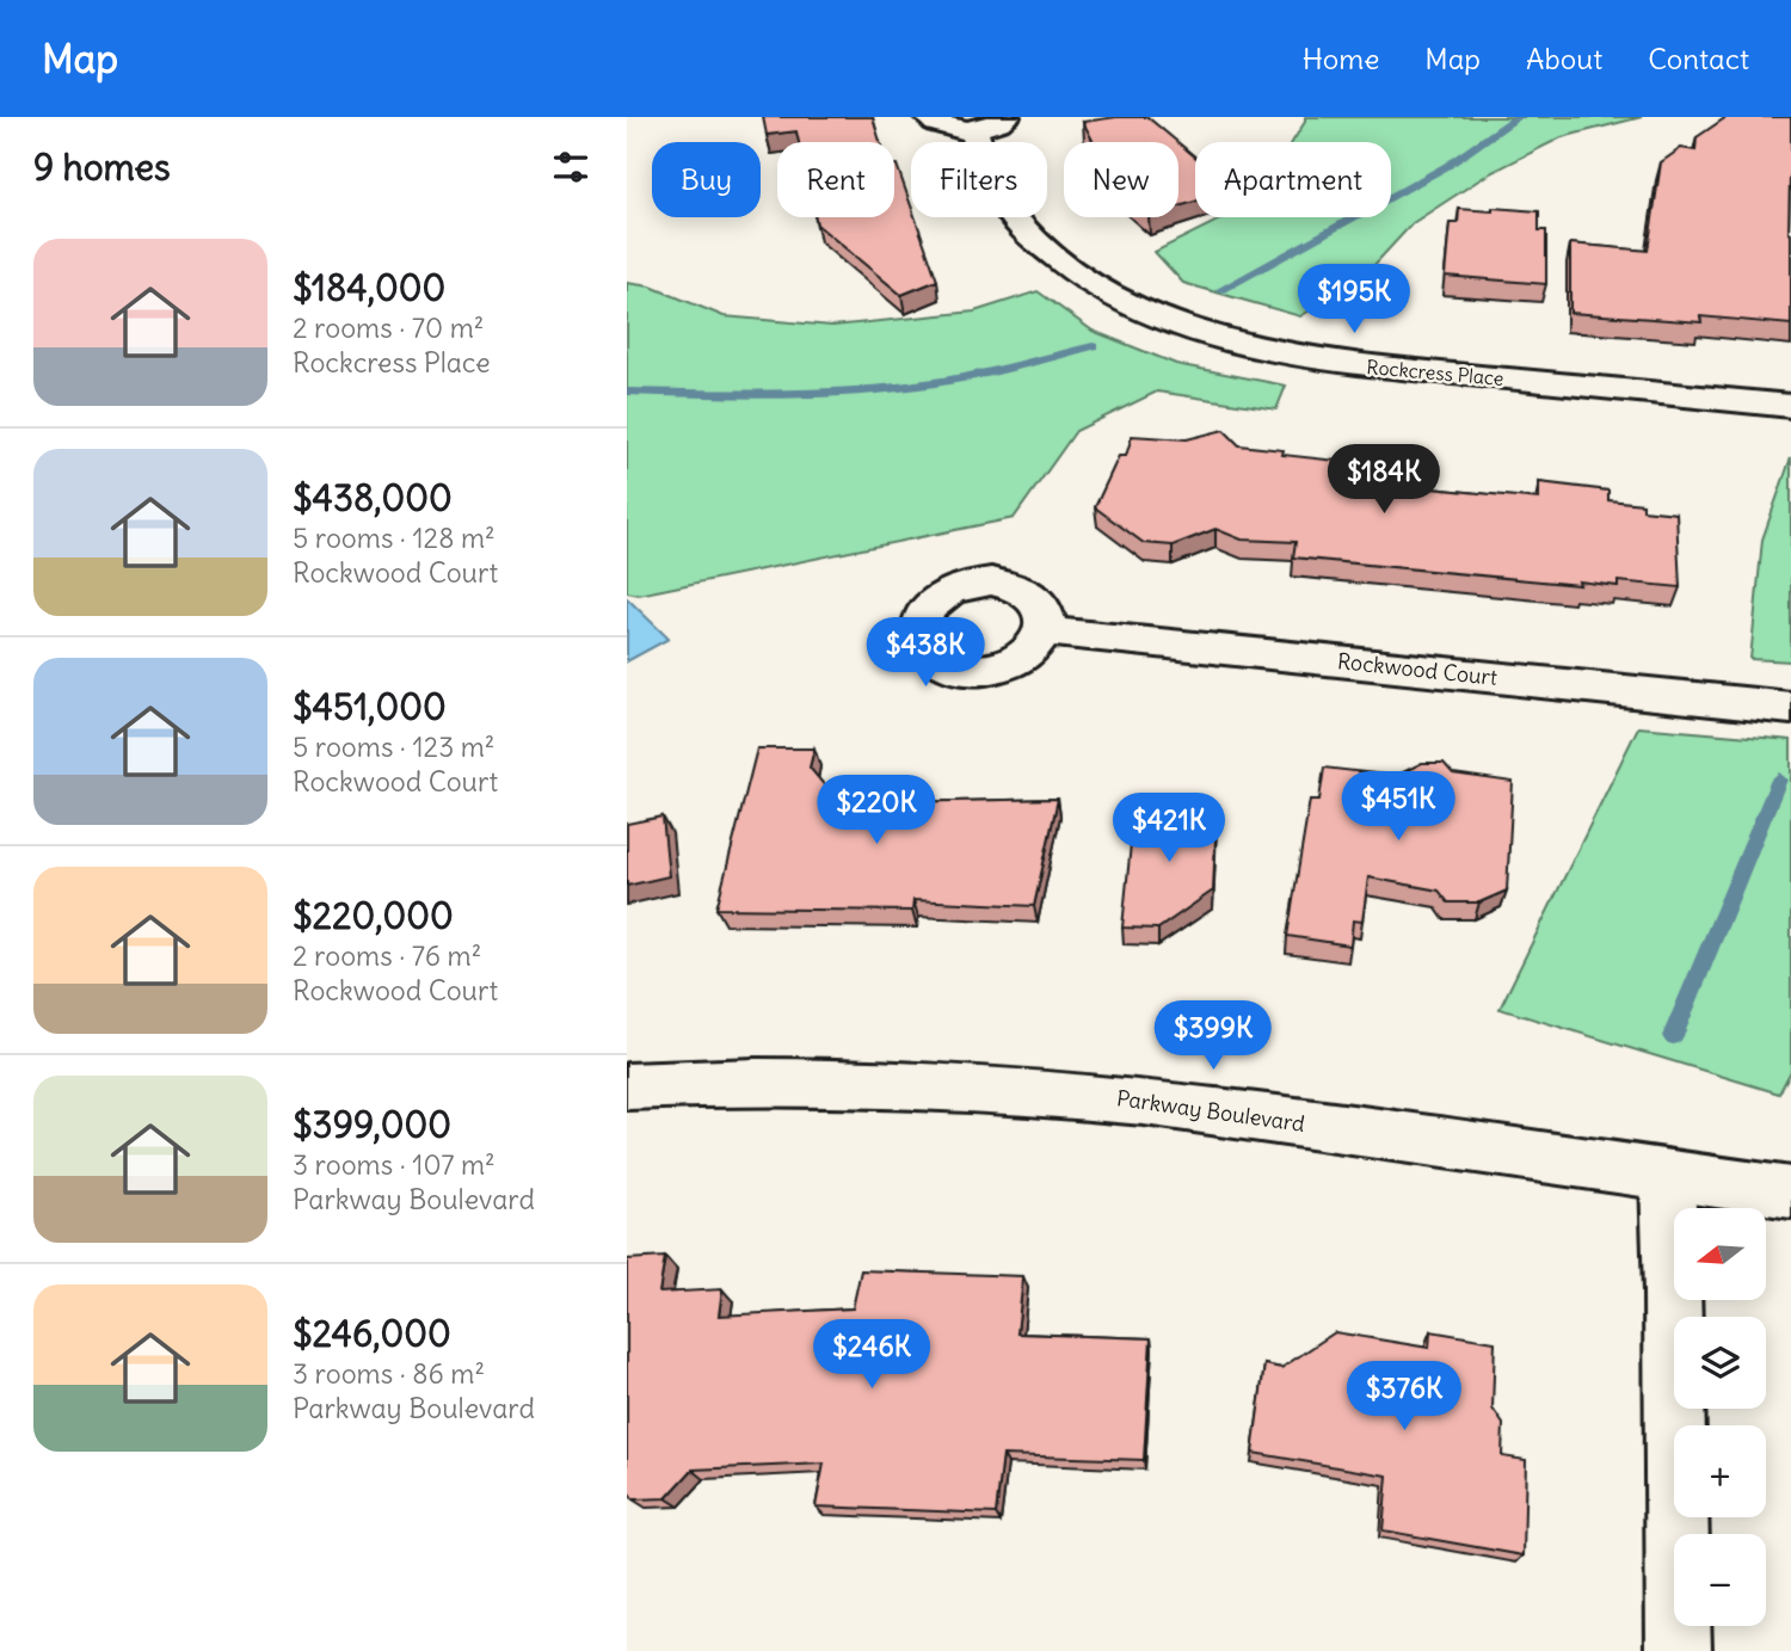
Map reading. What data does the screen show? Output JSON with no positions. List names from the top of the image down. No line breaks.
{"streets":{"street":["Rockcress Place","Rockwood Court","Parkway Boulevard"]},"north":"left","page":{"header":"Map","nav":["Home","Map","About","Contact"],"heading":"9 homes","chip":["Buy","Rent","Filters","New","Apartment"],"list":[{"name":"$184,000","note":"2 rooms · 70 m² · Rockcress Place"},{"name":"$438,000","note":"5 rooms · 128 m² · Rockwood Court"},{"name":"$451,000","note":"5 rooms · 123 m² · Rockwood Court"},{"name":"$220,000","note":"2 rooms · 76 m² · Rockwood Court"},{"name":"$399,000","note":"3 rooms · 107 m² · Parkway Boulevard"},{"name":"$246,000","note":"3 rooms · 86 m² · Parkway Boulevard"}],"price":["$195K","$184K","$438K","$451K","$220K","$421K","$399K","$246K","$376K"],"map_buttons":["+","−"]}}
